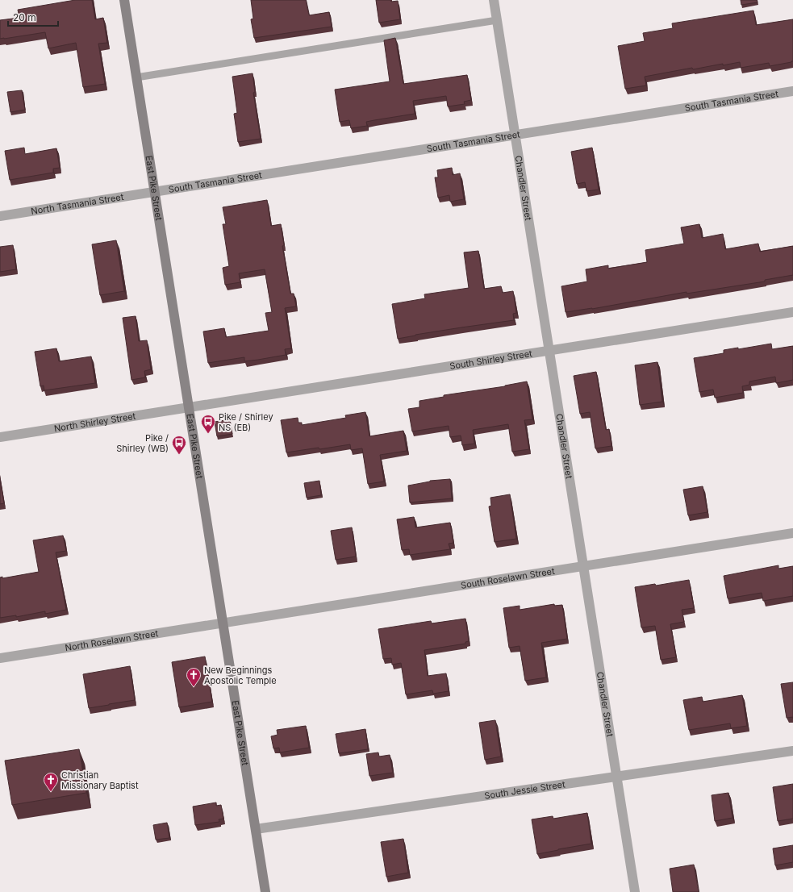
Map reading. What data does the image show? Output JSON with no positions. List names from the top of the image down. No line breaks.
{"streets":{"street":["South Tasmania Street","East Pike Street","Chandler Street","North Tasmania Street","South Shirley Street","North Shirley Street","South Roselawn Street","North Roselawn Street","South Jessie Street"]},"crossings":[["South Tasmania Street","East Pike Street"],["South Tasmania Street","Chandler Street"],["South Tasmania Street","North Tasmania Street"],["East Pike Street","North Tasmania Street"],["East Pike Street","South Shirley Street"],["East Pike Street","North Shirley Street"],["East Pike Street","South Roselawn Street"],["East Pike Street","North Roselawn Street"],["East Pike Street","South Jessie Street"],["Chandler Street","South Shirley Street"],["Chandler Street","South Roselawn Street"],["Chandler Street","South Jessie Street"],["South Shirley Street","North Shirley Street"],["South Roselawn Street","North Roselawn Street"]],"places":{"bus stop":["Pike / Shirley NS (EB)","Pike / Shirley (WB)"],"church":["New Beginnings Apostolic Temple","Christian Missionary Baptist"]},"scale_bar":"20 m"}
